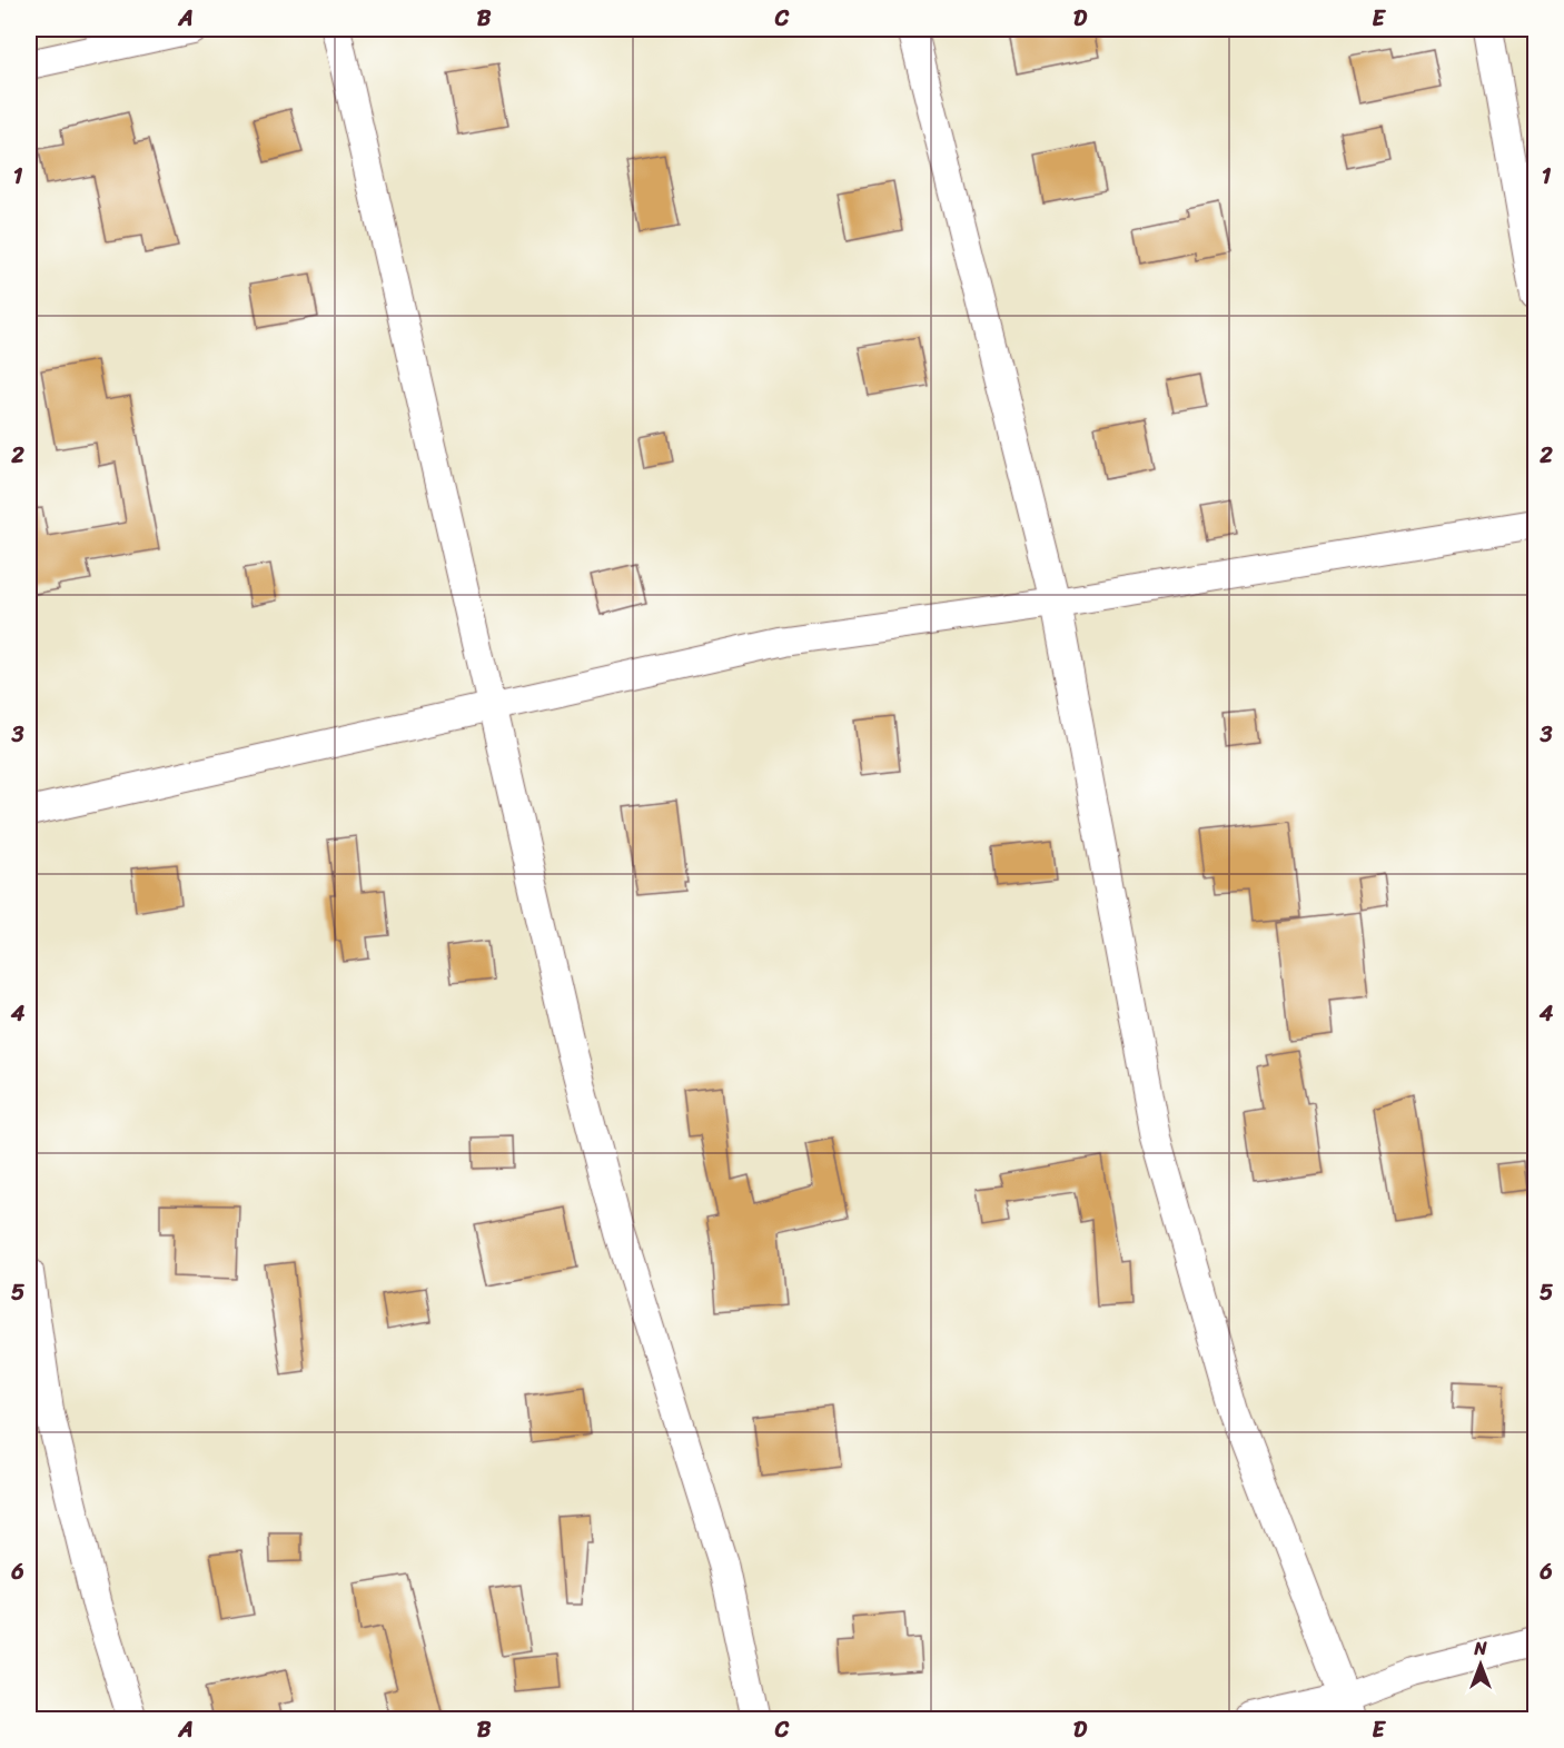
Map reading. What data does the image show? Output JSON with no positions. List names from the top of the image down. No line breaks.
{"north":"top","grid":{"columns":["A","B","C","D","E"],"rows":["1","2","3","4","5","6"]}}
